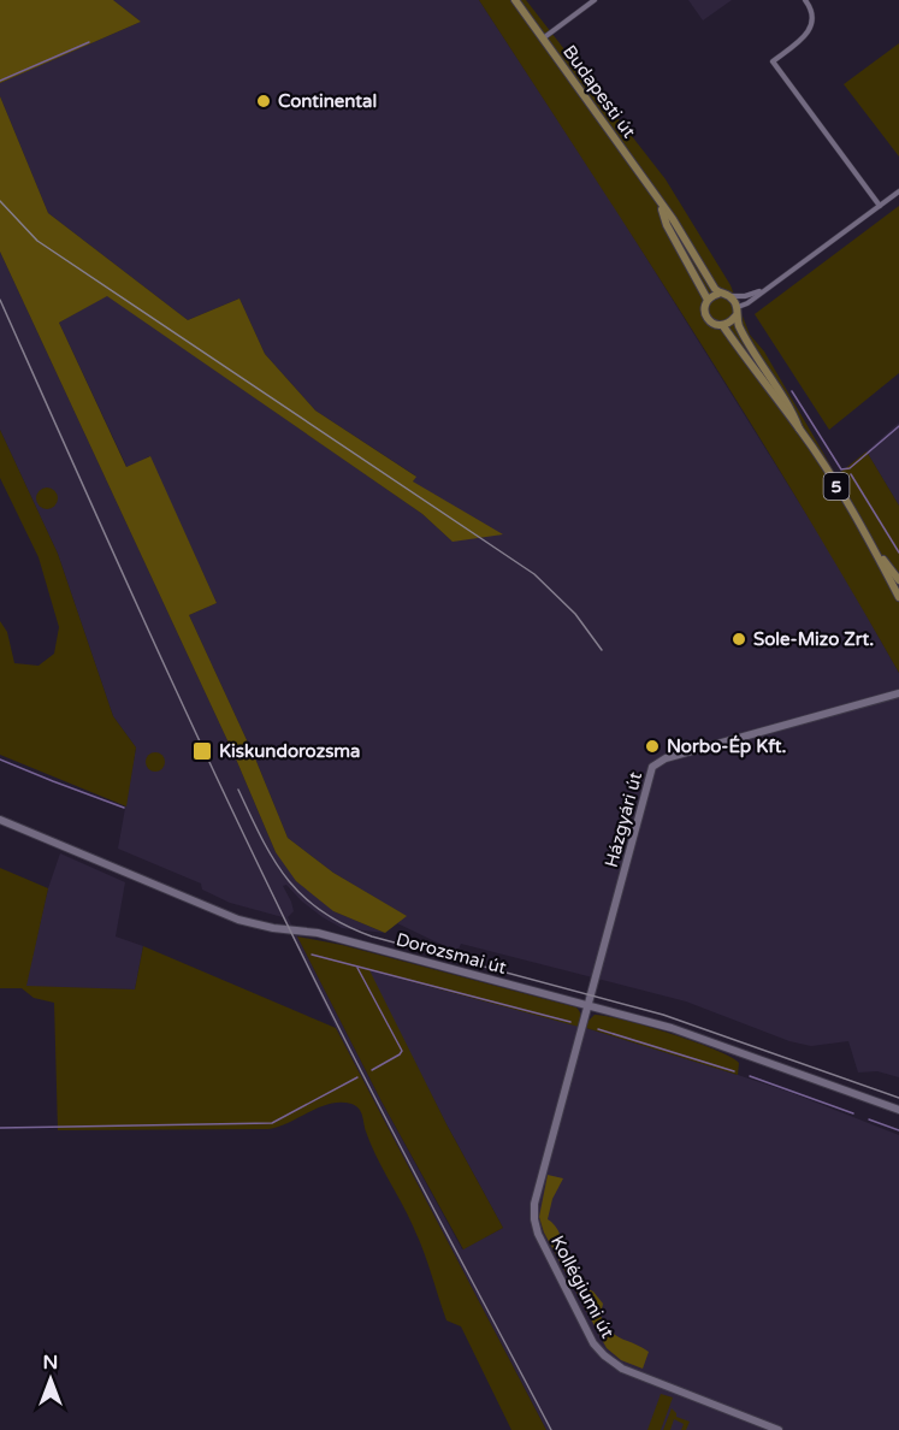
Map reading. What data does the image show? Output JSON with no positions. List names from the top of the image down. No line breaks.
{"streets":{"main road":["Budapesti út","5"],"street":["Házgyári út","Dorozsmai út","Kollégiumi út"]},"crossings":[["Házgyári út","Dorozsmai út"],["Házgyári út","Kollégiumi út"],["Dorozsmai út","Kollégiumi út"]],"places":{"other":["Continental","Sole-Mizo Zrt.","Norbo-Ép Kft."],"transit":["Kiskundorozsma"]},"north":"top"}
